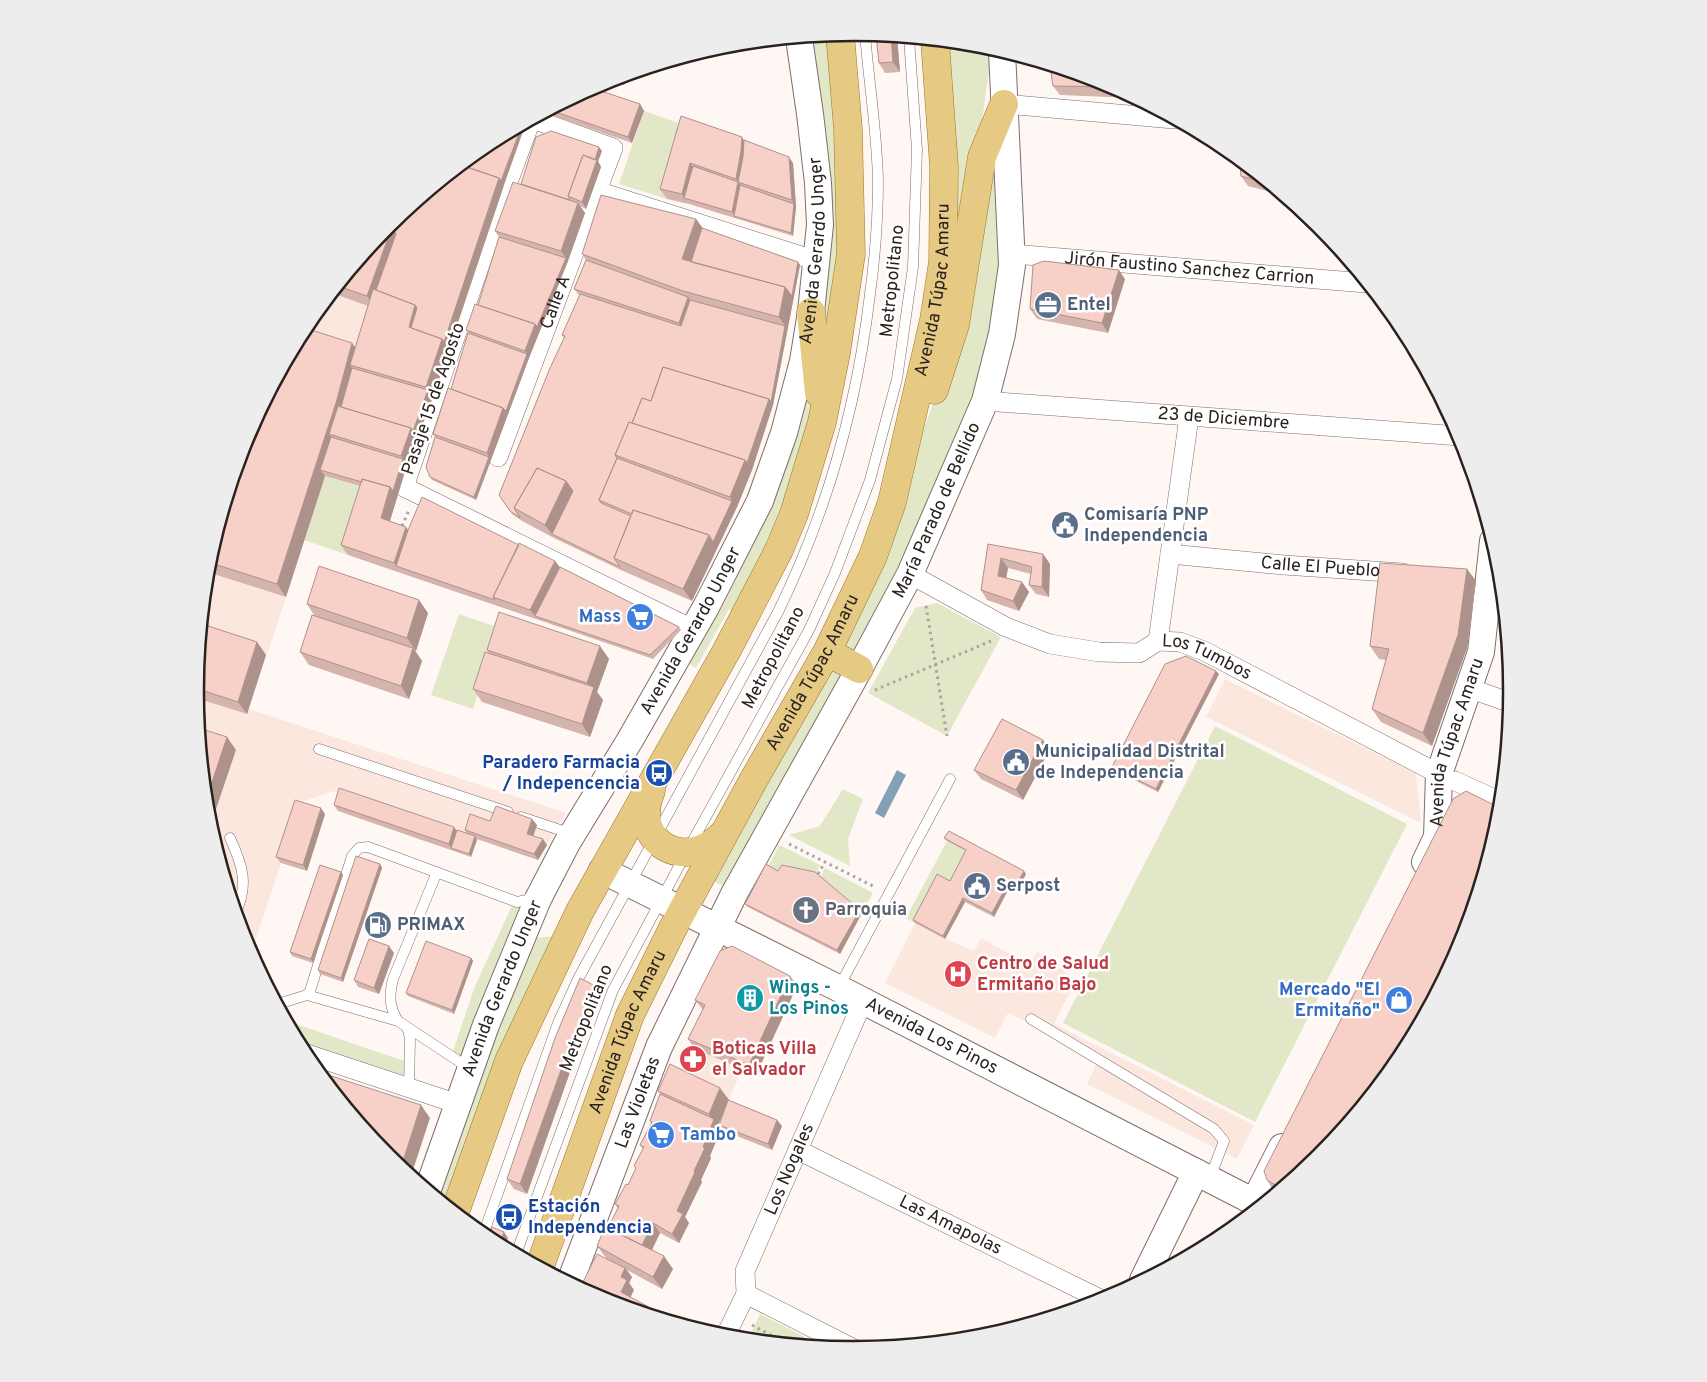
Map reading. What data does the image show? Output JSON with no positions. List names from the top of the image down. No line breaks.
{"streets":{"main road":["Avenida Túpac Amaru"],"street":["Avenida Gerardo Unger","Jirón Faustino Sanchez Carrion","Calle A","Pasaje 15 de Agosto","23 de Diciembre","María Parado de Bellido","Calle El Pueblo","Los Tumbos","Avenida Los Pinos","Las Violetas","Los Nogales","Las Amapolas"],"lane":["Metropolitano"]},"crossings":[["Avenida Gerardo Unger","Pasaje 15 de Agosto"],["Jirón Faustino Sanchez Carrion","María Parado de Bellido"],["Metropolitano","Avenida Túpac Amaru"],["Metropolitano","Avenida Los Pinos"],["Avenida Túpac Amaru","Los Tumbos"],["Avenida Túpac Amaru","Avenida Los Pinos"],["Calle A","Pasaje 15 de Agosto"],["23 de Diciembre","María Parado de Bellido"],["María Parado de Bellido","Los Tumbos"],["María Parado de Bellido","Avenida Los Pinos"],["María Parado de Bellido","Las Violetas"],["Avenida Los Pinos","Las Violetas"],["Avenida Los Pinos","Los Nogales"],["Los Nogales","Las Amapolas"]],"places":{"office":["Entel"],"public building":["Comisaría PNP Independencia","Municipalidad Distrital de Independencia","Serpost"],"supermarket":["Mass","Tambo"],"bus stop":["Paradero Farmacia / Indepencencia","Estación Independencia"],"church":["Parroquia"],"fuel station":["PRIMAX"],"hospital":["Centro de Salud Ermitaño Bajo"],"building":["Wings - Los Pinos"],"shop":["Mercado \"El Ermitaño\""],"pharmacy":["Boticas Villa el Salvador"]}}
